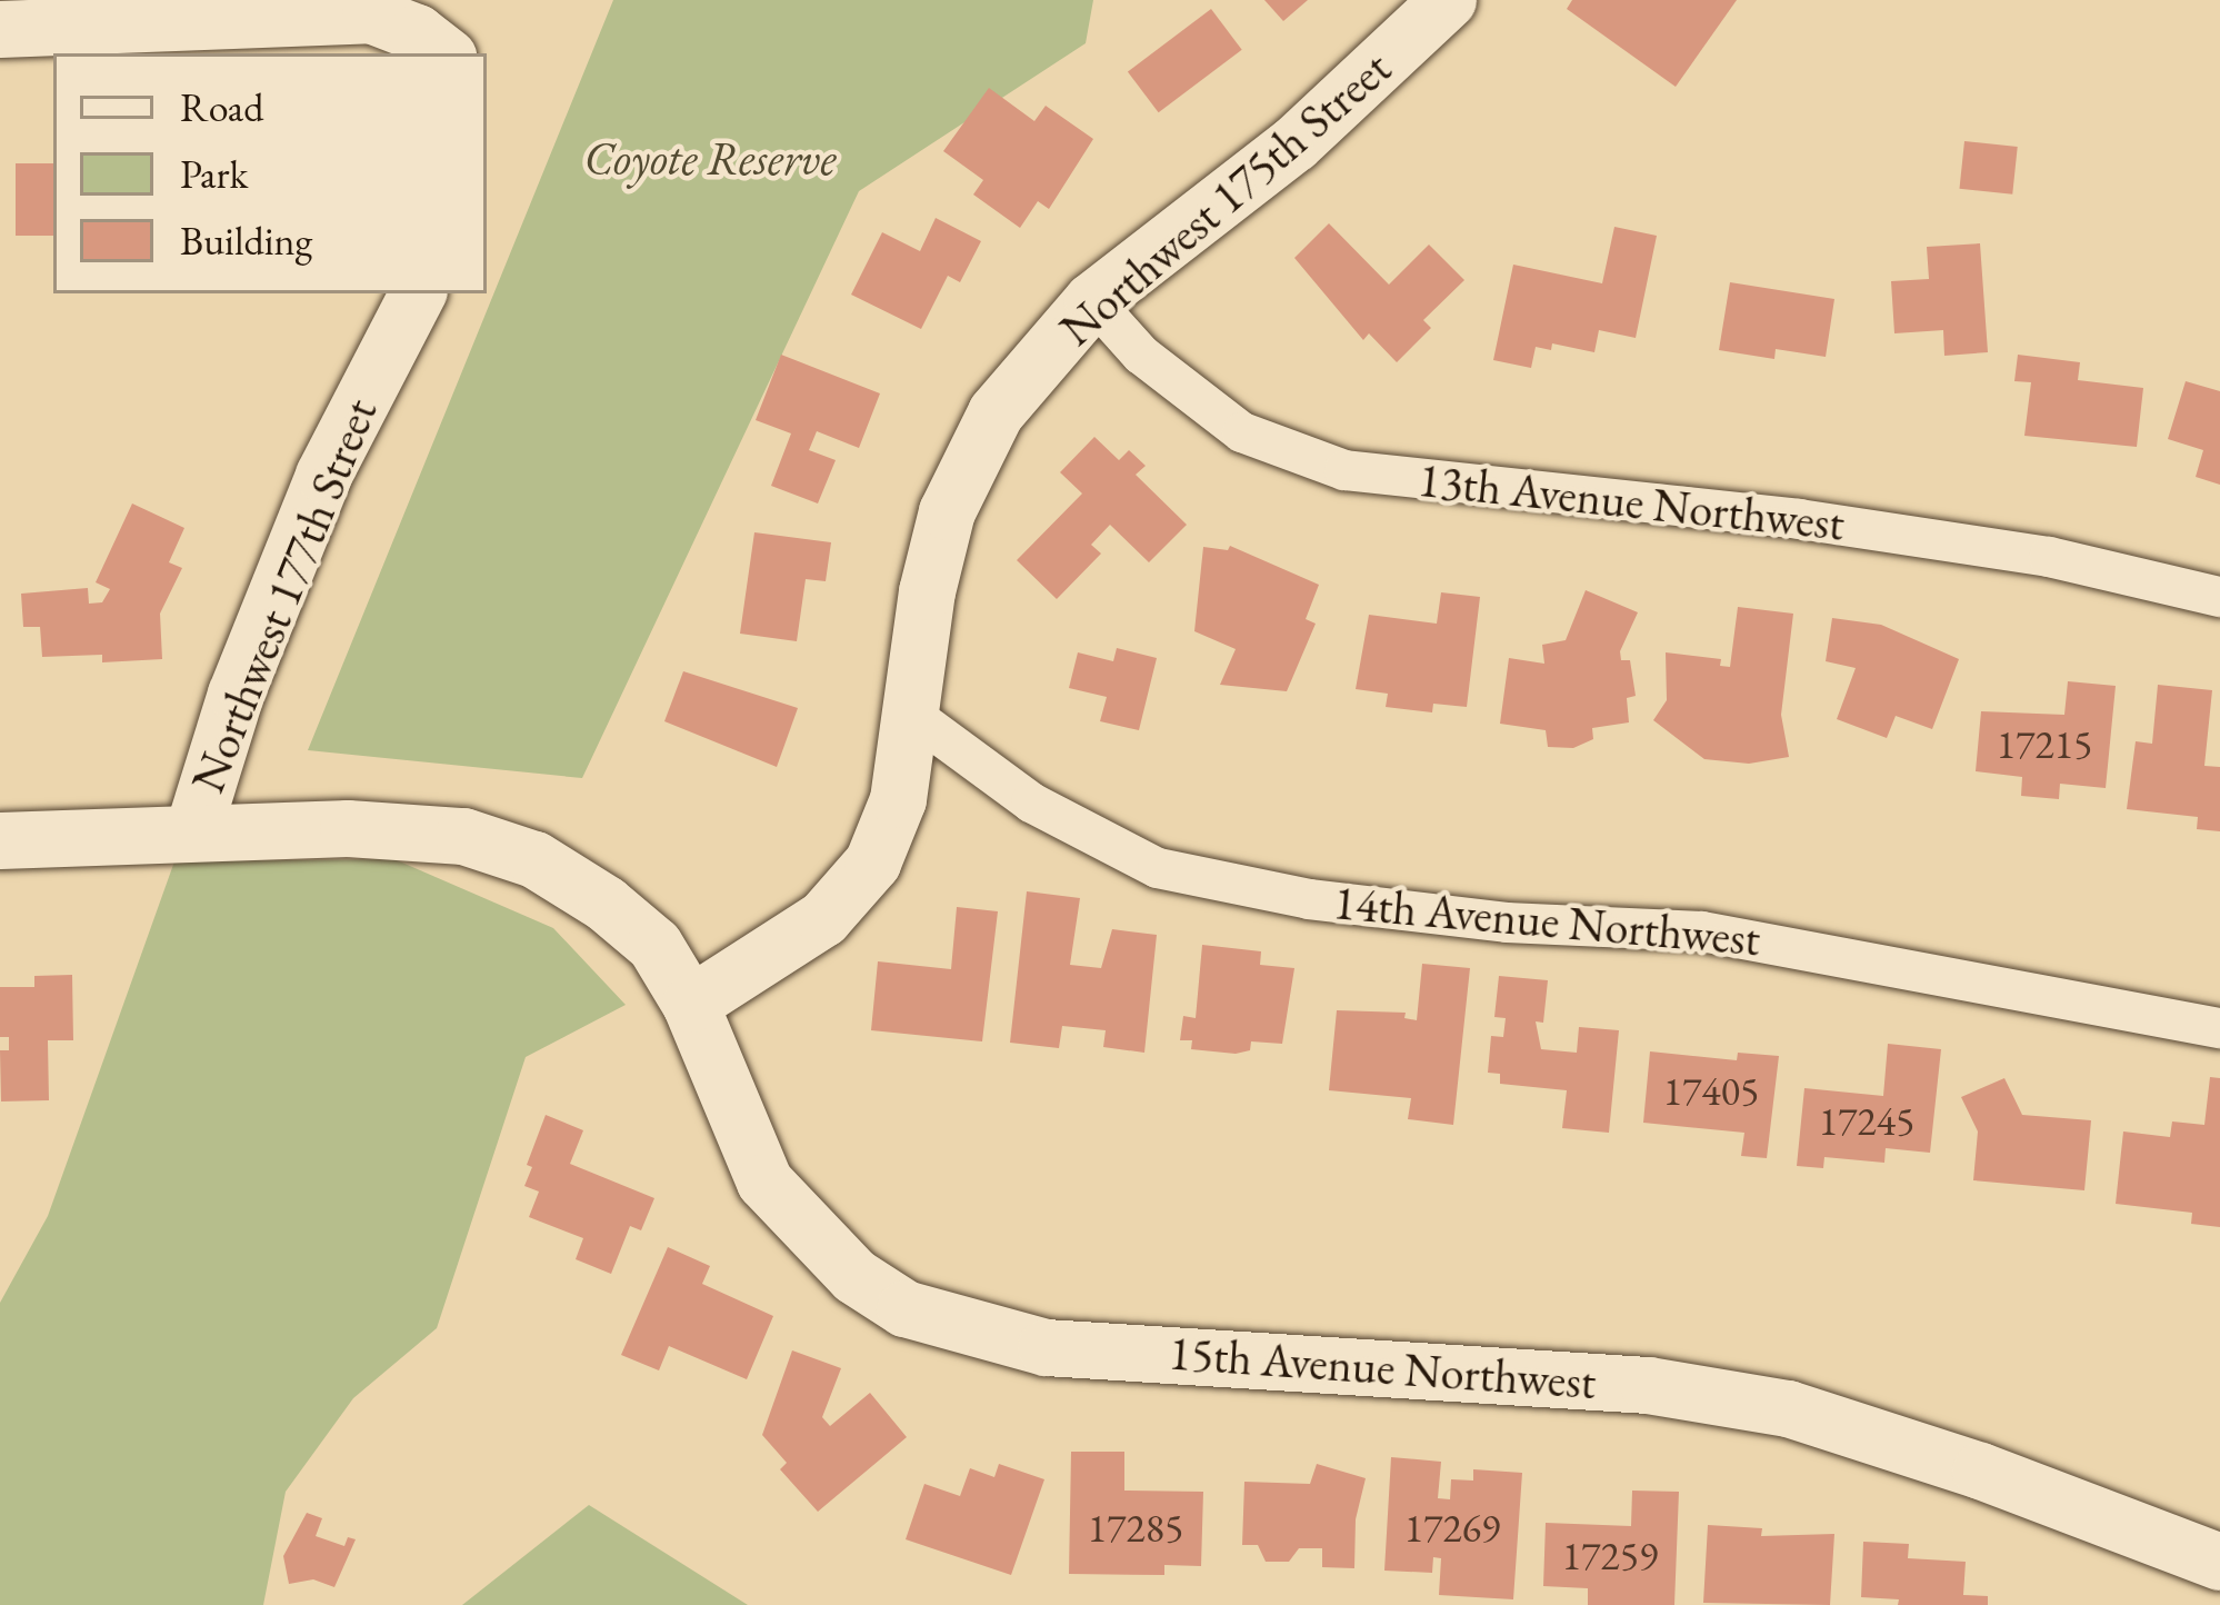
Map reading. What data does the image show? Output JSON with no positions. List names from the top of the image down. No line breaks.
{"streets":{"street":["Northwest 175th Street","13th Avenue Northwest","Northwest 177th Street","14th Avenue Northwest","15th Avenue Northwest"]},"crossings":[["Northwest 175th Street","13th Avenue Northwest"],["Northwest 175th Street","14th Avenue Northwest"],["Northwest 175th Street","15th Avenue Northwest"]],"parks":["Coyote Reserve"],"house_numbers":["17215","17405","17245","17285","17269","17259"],"legend":["Road","Park","Building"]}
